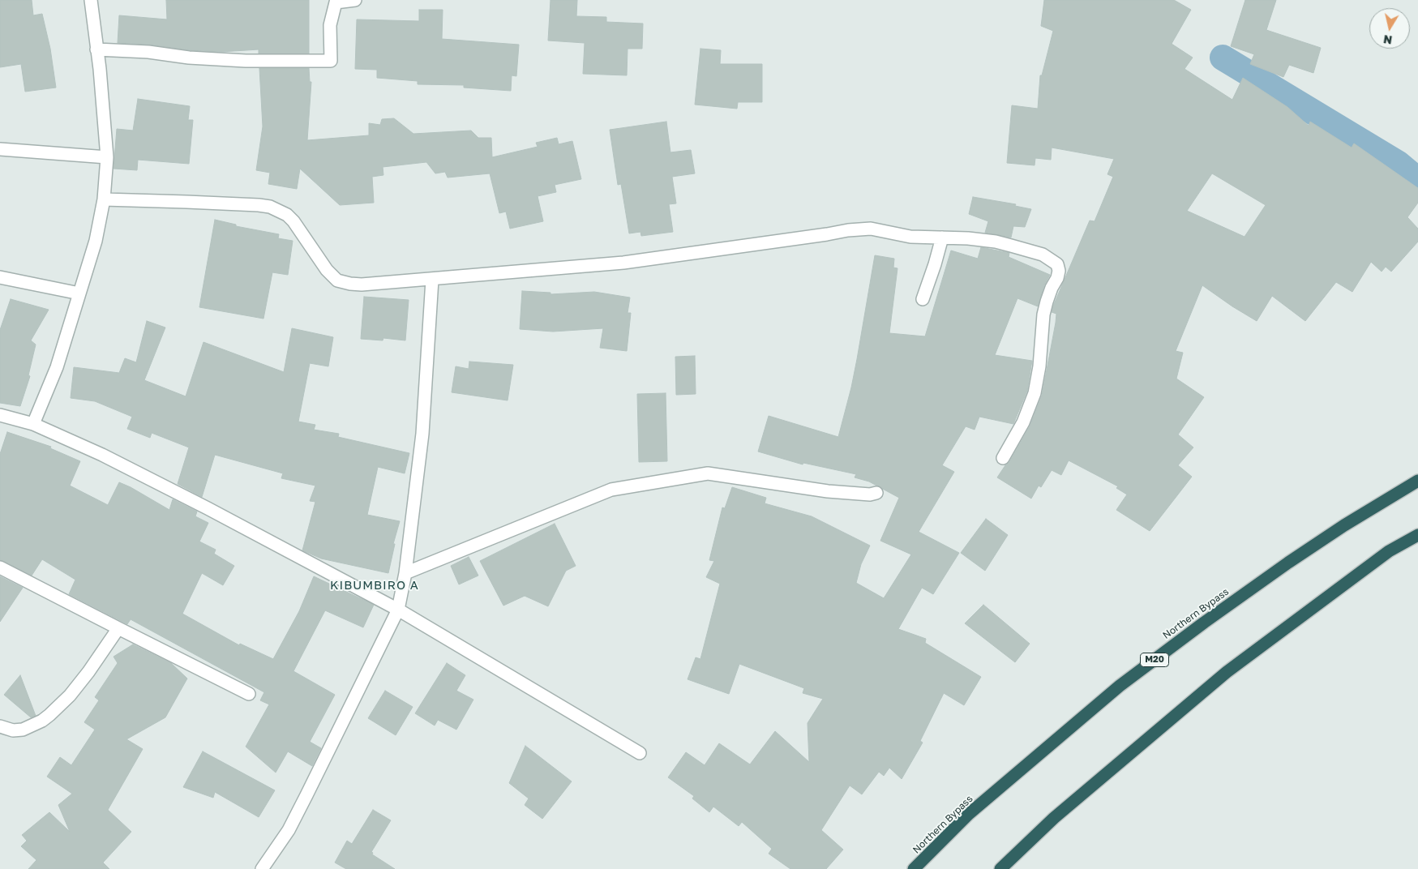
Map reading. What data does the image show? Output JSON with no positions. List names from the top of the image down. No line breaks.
{"streets":{"highway":["Northern Bypass","M20"]},"districts":["KIBUMBIRO A"],"north":"bottom"}
